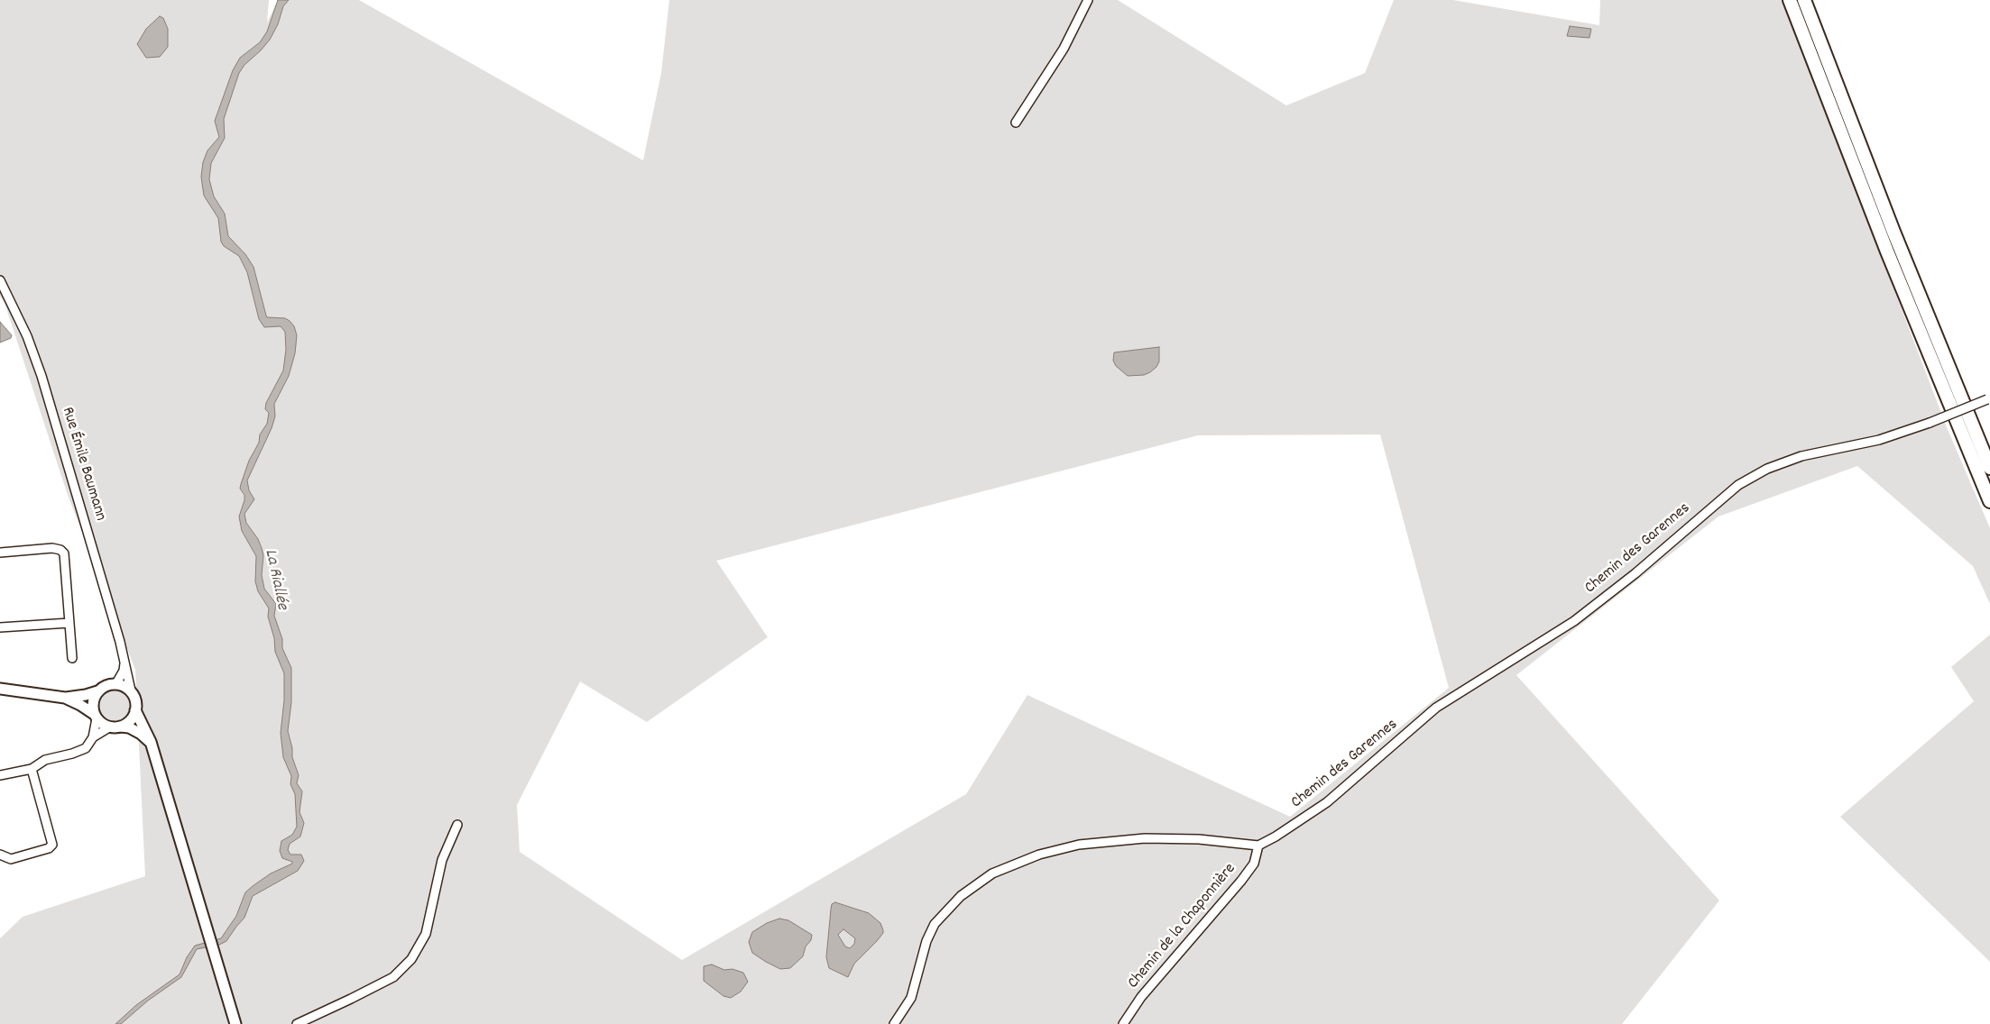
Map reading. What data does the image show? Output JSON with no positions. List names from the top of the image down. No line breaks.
{"streets":{"street":["Rue Émile Baumann","Chemin des Garennes","Chemin de la Chaponnière"]},"crossings":[["Chemin des Garennes","Chemin de la Chaponnière"]],"water":["La Riallée"]}
